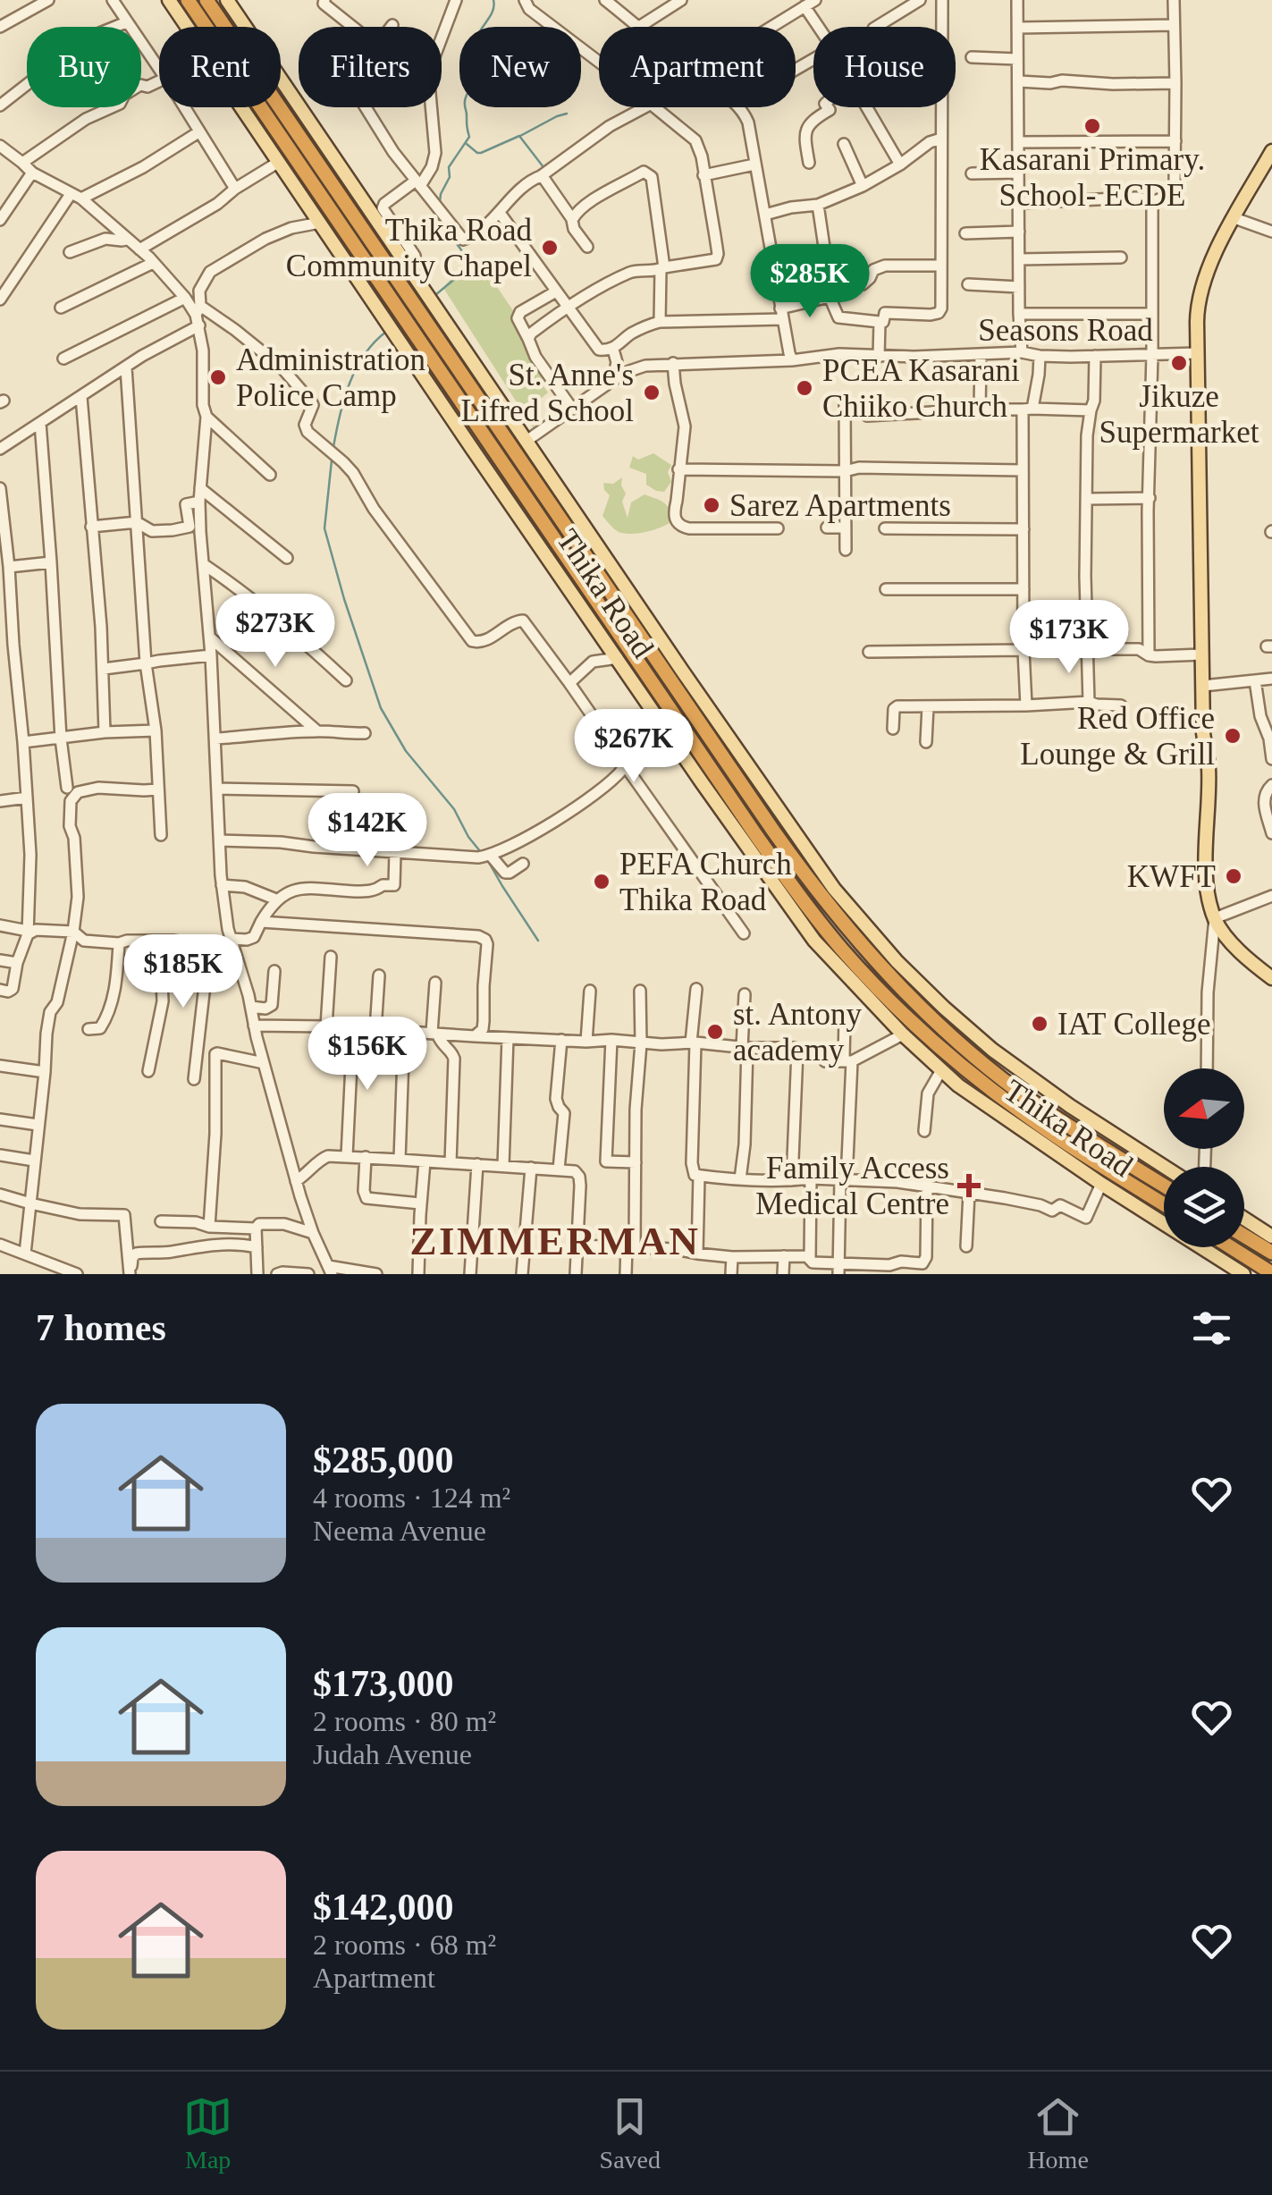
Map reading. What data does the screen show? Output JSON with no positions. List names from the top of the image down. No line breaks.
{"streets":{"highway":["Thika Road"],"street":["Seasons Road"]},"crossings":[["Seasons Road","Thika Road"]],"districts":["ZIMMERMAN"],"places":{"other":["Kasarani Primary. School- ECDE","Thika Road Community Chapel","Jikuze Supermarket","Administration Police Camp","PCEA Kasarani Chiiko Church","St. Anne's Lifred School","Sarez Apartments","Red Office Lounge & Grill","KWFT","PEFA Church Thika Road","IAT College","st. Antony academy"],"health":["Family Access Medical Centre"]},"north":"left","page":{"chip":["Buy","Rent","Filters","New","Apartment","House"],"price":["$285K","$273K","$173K","$267K","$142K","$185K","$156K"],"heading":"7 homes","list":[{"name":"$285,000","note":"4 rooms · 124 m² · Neema Avenue"},{"name":"$173,000","note":"2 rooms · 80 m² · Judah Avenue"},{"name":"$142,000","note":"2 rooms · 68 m² · Apartment"}],"tabs":["Map","Saved","Home"]}}
